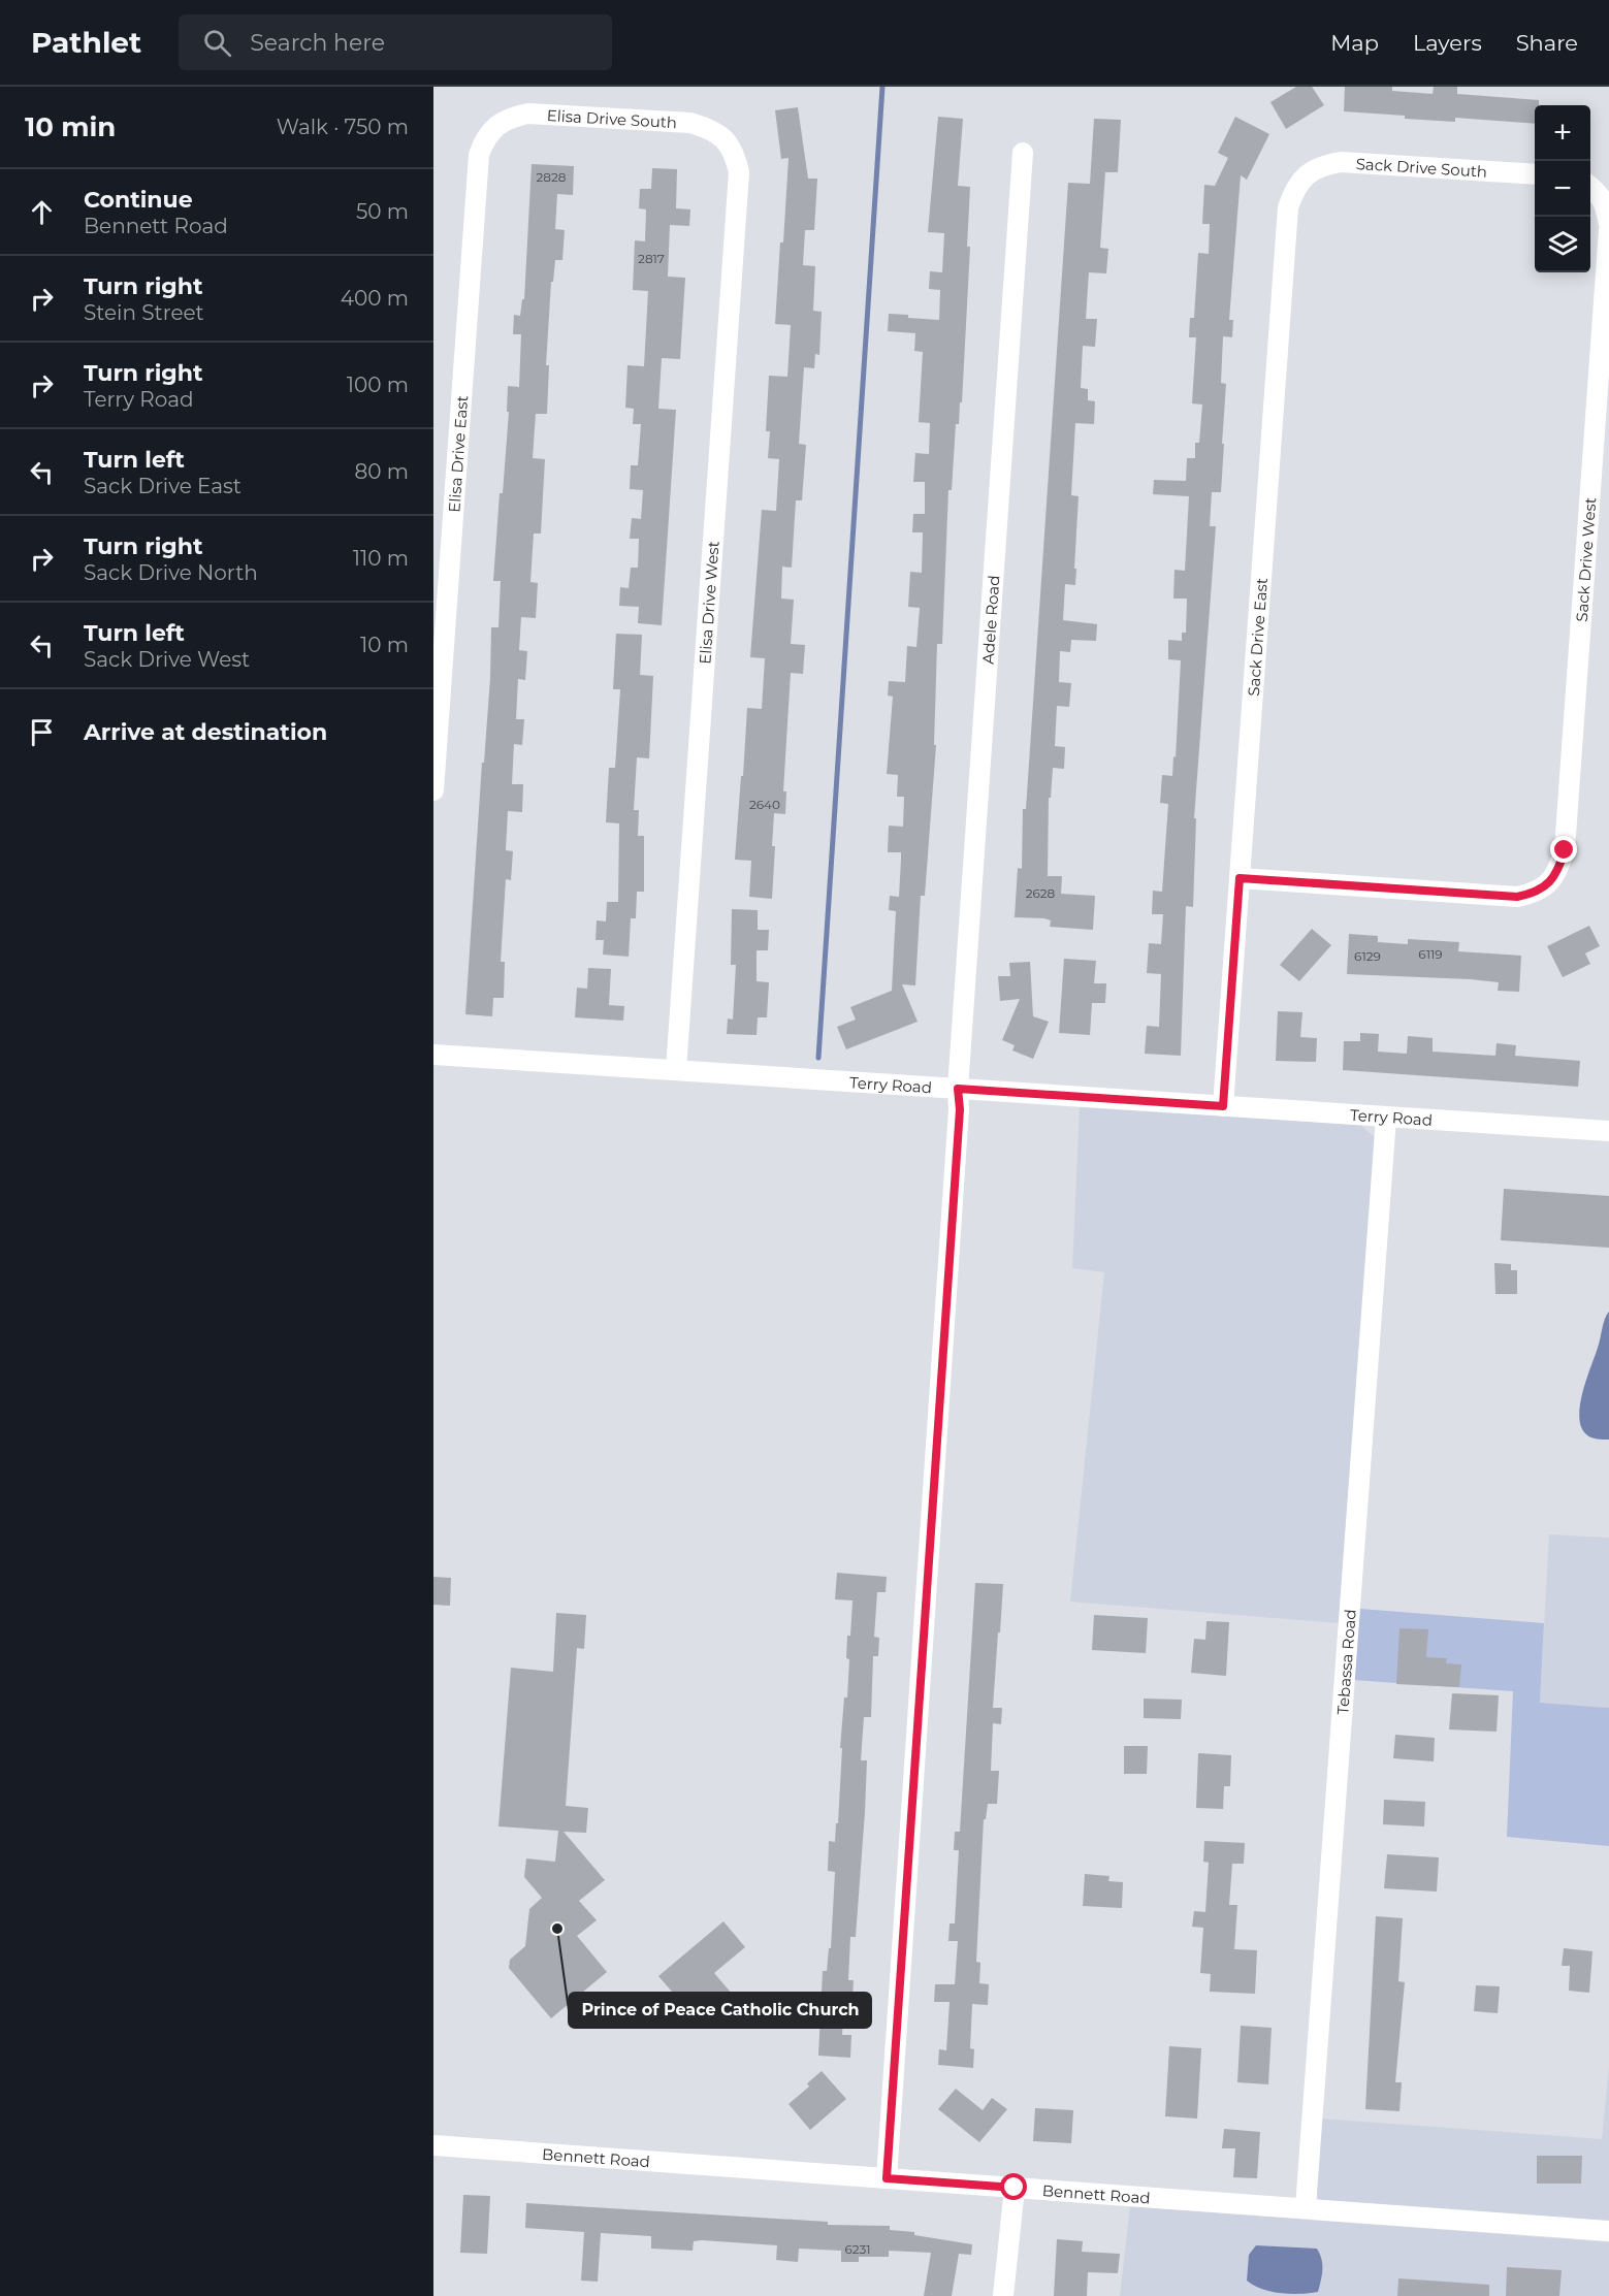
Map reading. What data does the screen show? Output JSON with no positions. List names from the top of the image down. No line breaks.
{"streets":{"street":["Elisa Drive South","Sack Drive South","Elisa Drive East","Sack Drive West","Elisa Drive West","Adele Road","Sack Drive East","Terry Road","Tebassa Road","Bennett Road"]},"crossings":[["Elisa Drive South","Elisa Drive East"],["Elisa Drive South","Elisa Drive West"],["Sack Drive South","Sack Drive East"],["Sack Drive West","Sack Drive East"],["Elisa Drive West","Terry Road"],["Adele Road","Terry Road"],["Adele Road","Bennett Road"],["Sack Drive East","Terry Road"],["Terry Road","Tebassa Road"],["Tebassa Road","Bennett Road"]],"places":["Prince of Peace Catholic Church"],"house_numbers":["2828","2817","2640","2628","6119","6129","6231"],"page":{"header":"Pathlet","search":"Search here","nav":["Map","Layers","Share"],"heading":["10 min","Walk · 750 m"],"map_buttons":["+","−"],"list":[["Continue","Bennett Road","50 m"],["Turn right","Stein Street","400 m"],["Turn right","Terry Road","100 m"],["Turn left","Sack Drive East","80 m"],["Turn right","Sack Drive North","110 m"],["Turn left","Sack Drive West","10 m"],"Arrive at destination"]}}
